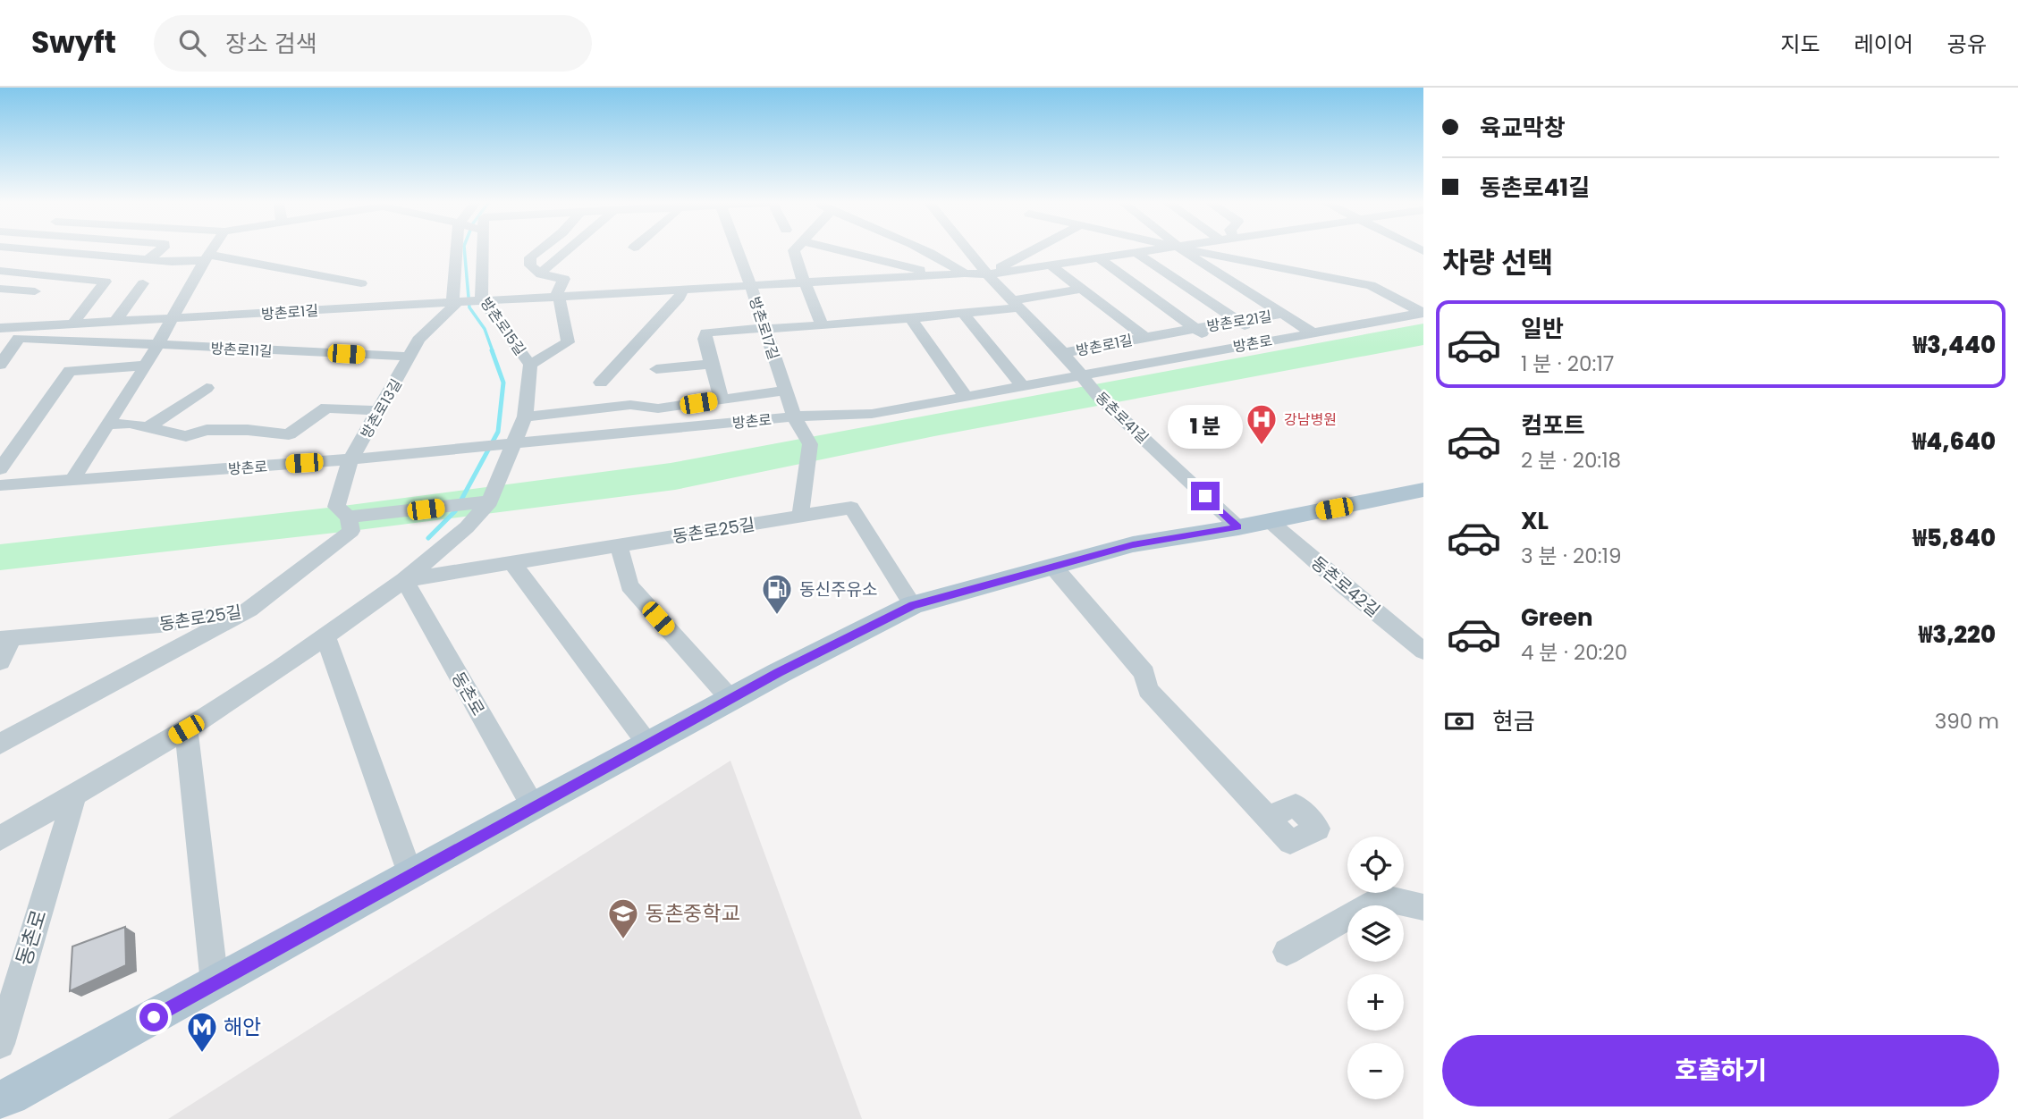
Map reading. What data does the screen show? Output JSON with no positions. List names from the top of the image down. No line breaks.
{"streets":{"street":["방촌로1길","방촌로21길","방촌로15길","방촌로17길","방촌로","방촌로11길","방촌로13길","동촌로41길","동촌로25길","동촌로42길","동촌로"]},"crossings":[["방촌로1길","방촌로21길"],["방촌로1길","방촌로15길"],["방촌로1길","방촌로13길"],["방촌로1길","동촌로41길"],["방촌로21길","방촌로"],["방촌로15길","방촌로"],["방촌로15길","동촌로25길"],["방촌로15길","동촌로"],["방촌로17길","방촌로"],["방촌로","방촌로13길"],["방촌로","동촌로41길"],["방촌로11길","방촌로13길"],["동촌로25길","동촌로"]],"places":{"hospital":["강남병원"],"fuel station":["동신주유소"],"school or university":["동촌중학교"],"metro station":["해안"]},"page":{"header":"Swyft","search":"장소 검색","nav":["지도","레이어","공유"],"banner":["육교막창","동촌로41길"],"heading":"차량 선택","list":[{"name":"일반","note":"1 분 · 20:17","value":"₩3,440"},{"name":"컴포트","note":"2 분 · 20:18","value":"₩4,640"},{"name":"XL","note":"3 분 · 20:19","value":"₩5,840"},{"name":"Green","note":"4 분 · 20:20","value":"₩3,220"}],"bubble":"1 분","pay":["현금","390 m"],"map_buttons":["+","−"],"buttons":"호출하기"}}
